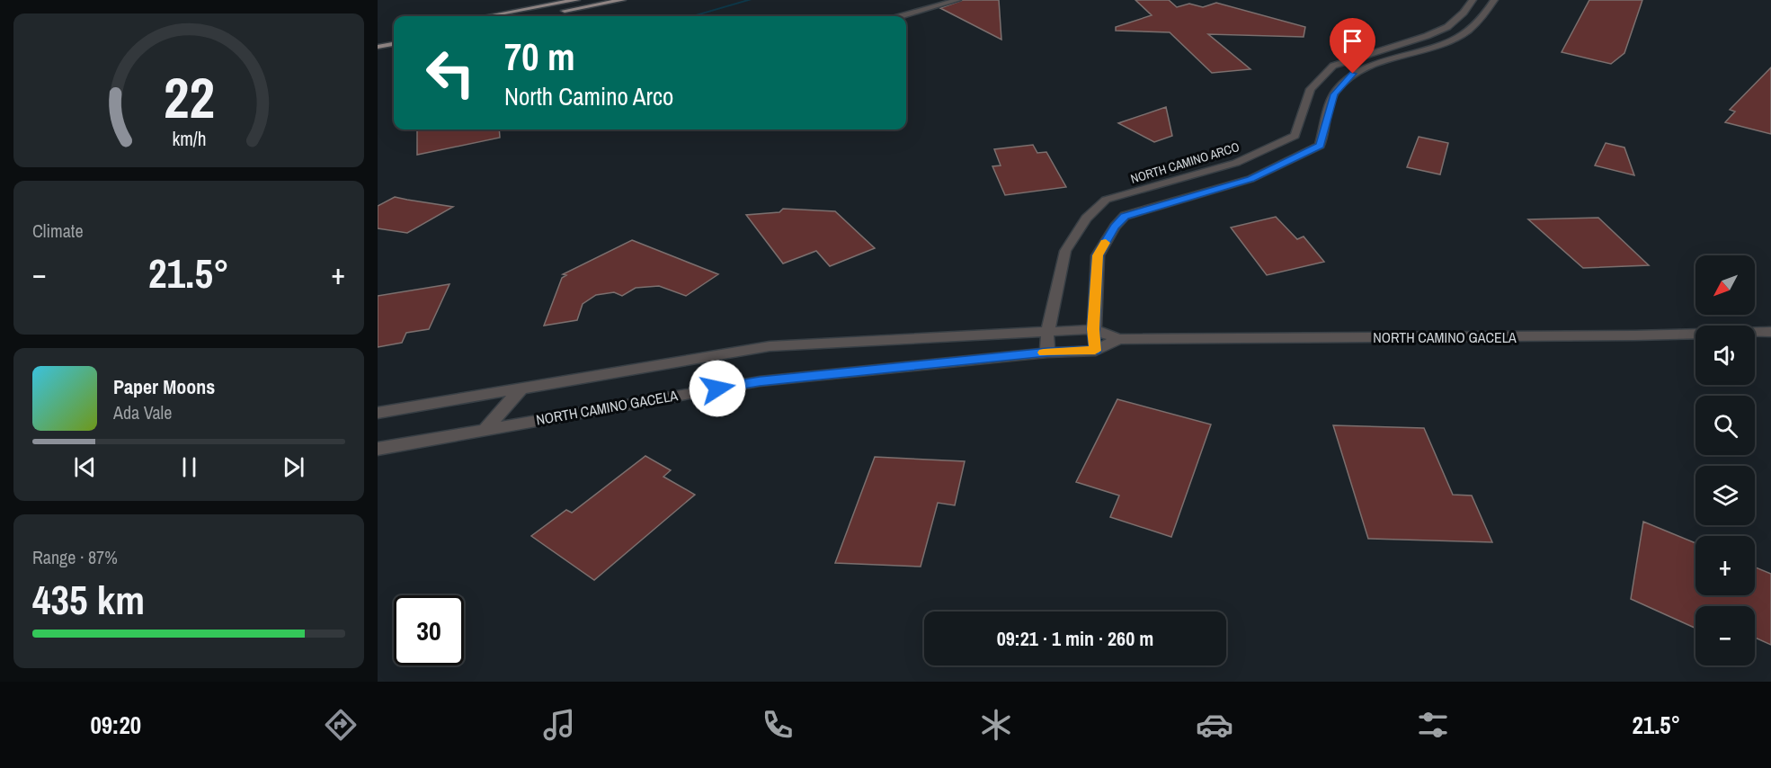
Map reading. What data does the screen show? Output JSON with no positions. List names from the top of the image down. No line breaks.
{"streets":{"street":["NORTH CAMINO ARCO","NORTH CAMINO GACELA"]},"crossings":[["NORTH CAMINO ARCO","NORTH CAMINO GACELA"]],"north":"bottom left","page":{"turn":["70 m","North Camino Arco"],"tile":["Climate",["Range · 87%","435 km"]],"heat":["−","21.5°","+"],"map_buttons":["+","−"],"song":["Paper Moons","Ada Vale"],"limit":"30","trip":"09:21 · 1 min · 260 m","tabs":["09:20","21.5°"],"gauge":["22","km/h"]}}
